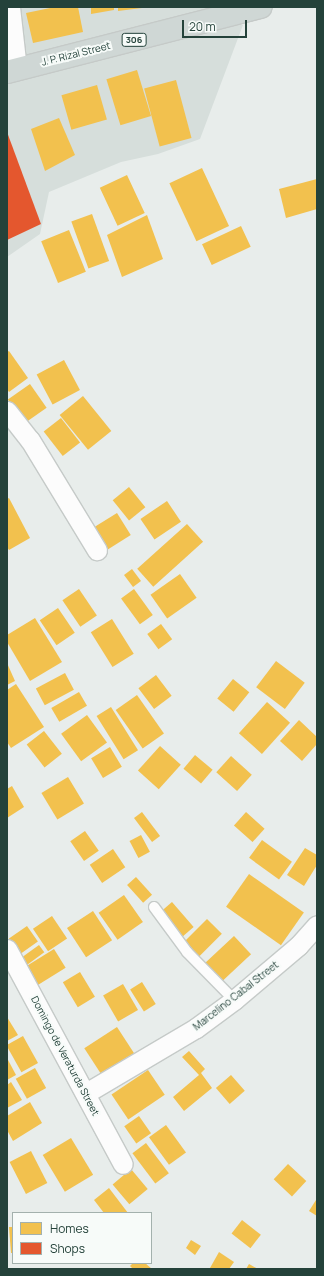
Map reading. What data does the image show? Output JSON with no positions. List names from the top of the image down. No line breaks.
{"streets":{"main road":["306","J. P. Rizal Street"],"street":["Marcelino Cabal Street","Domingo de Veraturda Street"]},"crossings":[["Marcelino Cabal Street","Domingo de Veraturda Street"]],"legend":["Homes","Shops"],"scale_bar":"20 m"}
